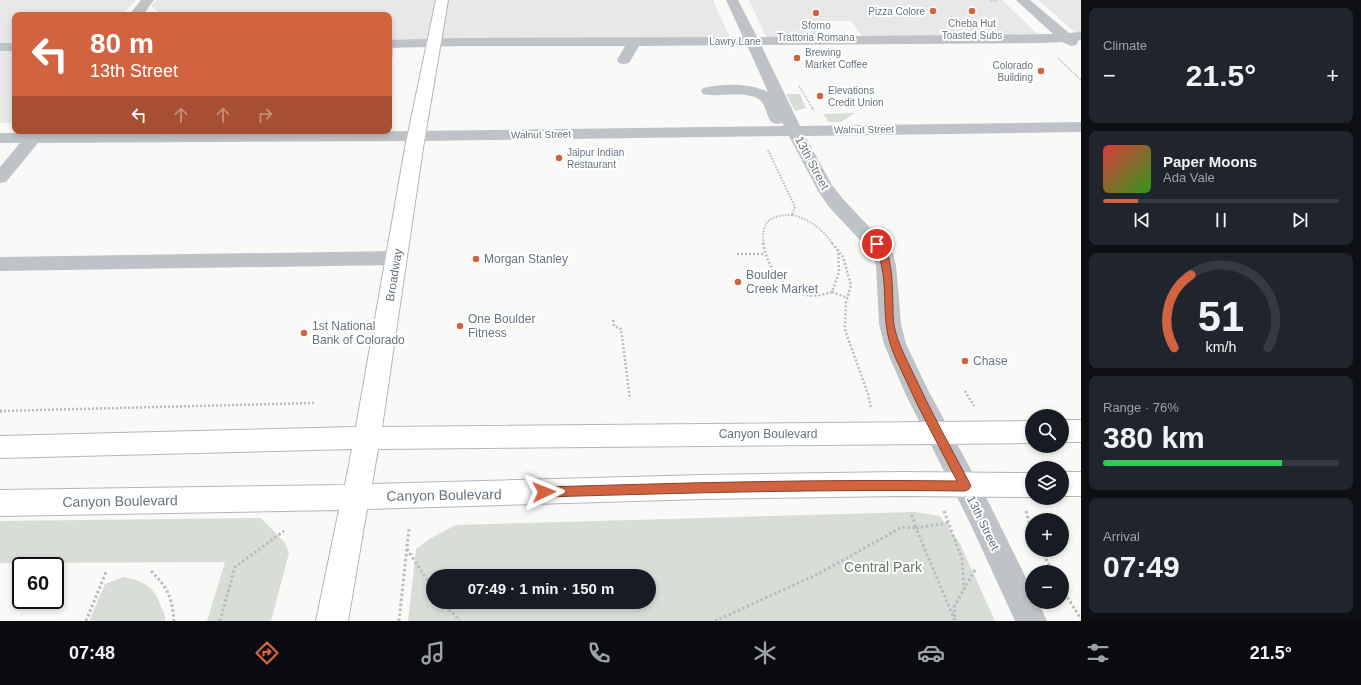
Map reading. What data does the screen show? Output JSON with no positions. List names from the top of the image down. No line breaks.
{"streets":{"main road":["Broadway","Canyon Boulevard"],"street":["Lawry Lane","Walnut Street","13th Street"]},"crossings":[["Lawry Lane","13th Street"],["Lawry Lane","Broadway"],["Walnut Street","13th Street"],["Walnut Street","Broadway"],["13th Street","Canyon Boulevard"],["Broadway","Canyon Boulevard"]],"parks":["Central Park"],"places":["Pizza Colore","Cheba Hut Toasted Subs","Sforno Trattoria Romana","Brewing Market Coffee","Colorado Building","Elevations Credit Union","Jaipur Indian Restaurant","Morgan Stanley","Boulder Creek Market","One Boulder Fitness","1st National Bank of Colorado","Chase"],"page":{"tile":["Climate",["Range · 76%","380 km"],["Arrival","07:49"]],"turn":["80 m","13th Street"],"heat":["−","21.5°","+"],"song":["Paper Moons","Ada Vale"],"map_buttons":["+","−"],"limit":"60","trip":"07:49 · 1 min · 150 m","tabs":["07:48","21.5°"],"gauge":["51","km/h"]}}
